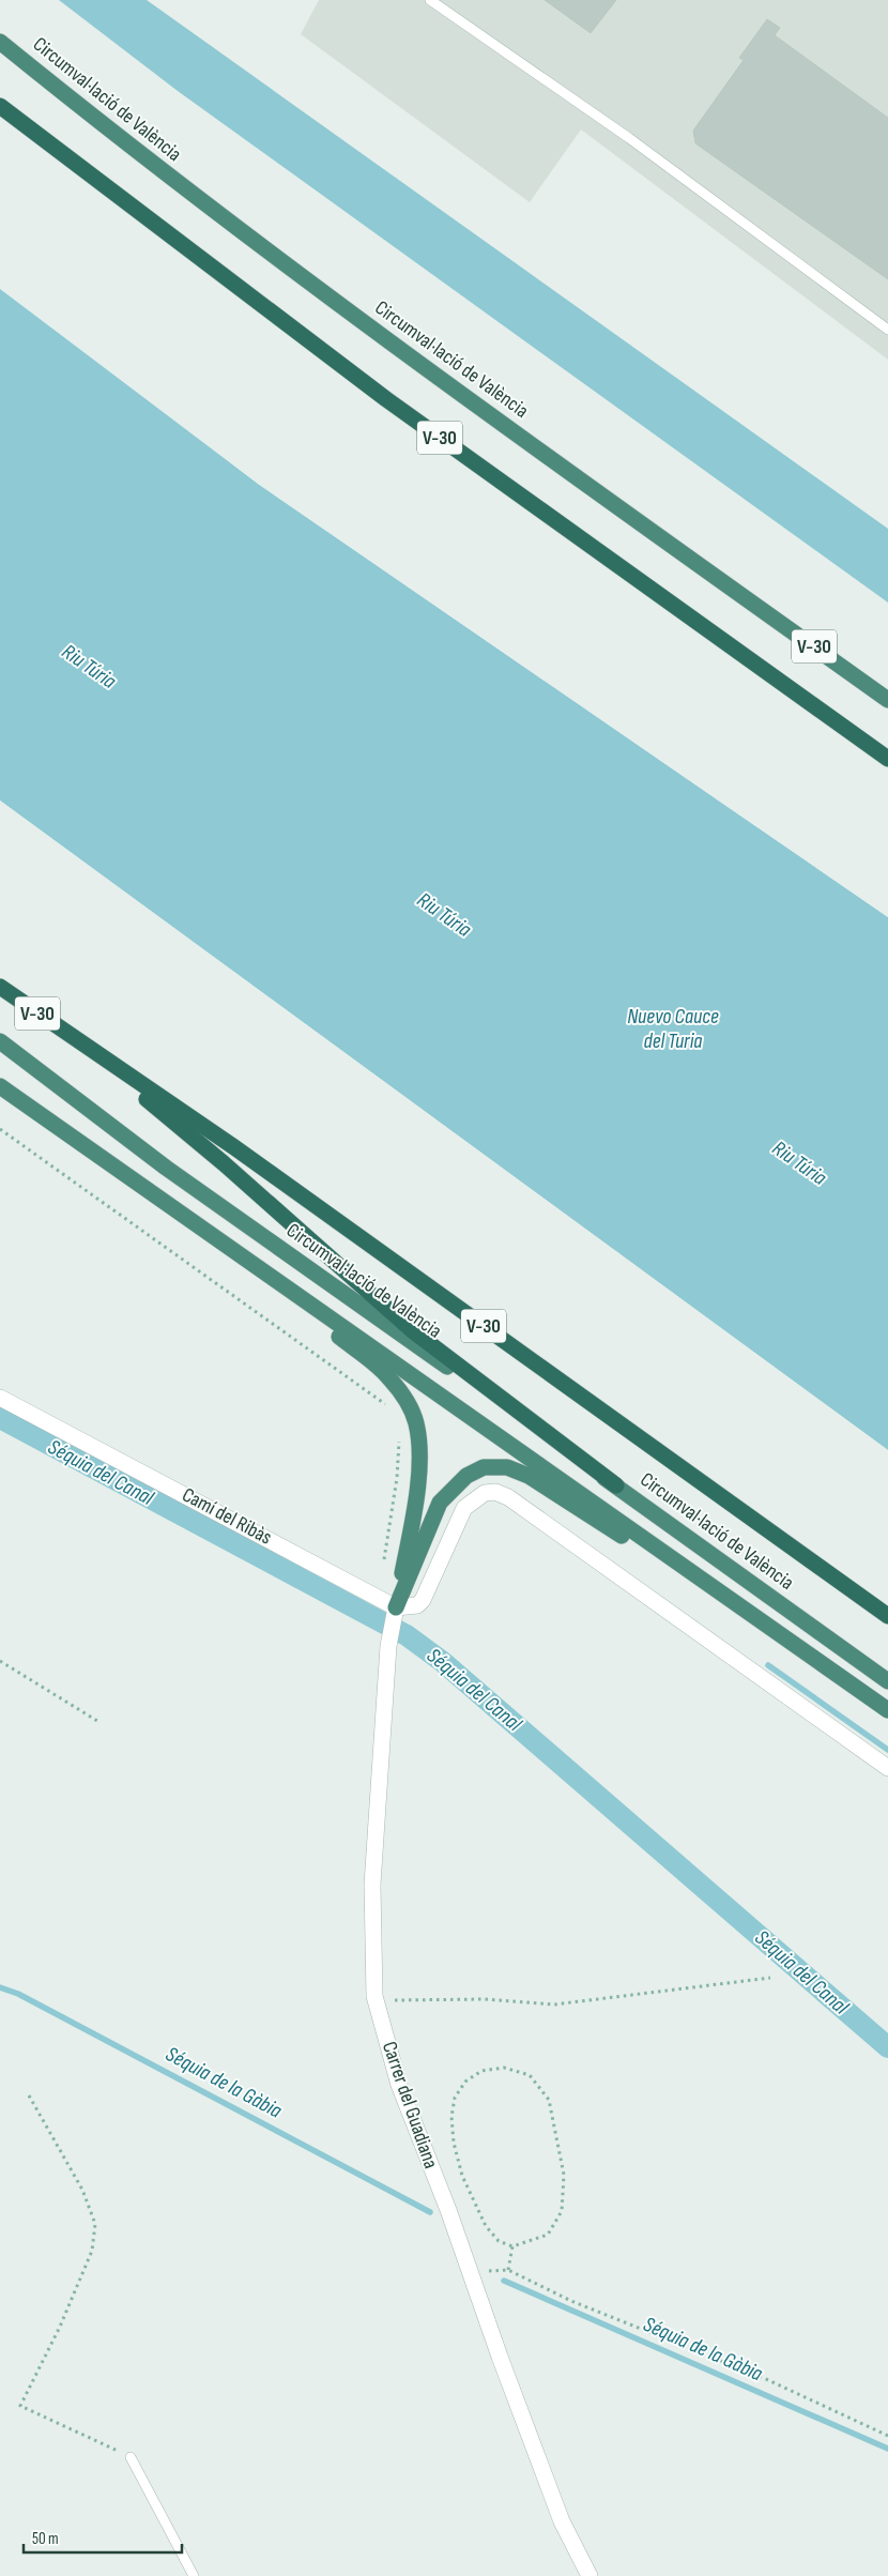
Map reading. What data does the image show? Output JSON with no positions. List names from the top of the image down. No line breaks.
{"streets":{"highway":["Circumval·lació de València","V-30"],"street":["Camí del Ribàs","Carrer del Guadiana"]},"crossings":[["Camí del Ribàs","Carrer del Guadiana"]],"water":["Riu Túria","Nuevo Cauce del Turia","Séquia del Canal","Séquia de la Gàbia"],"scale_bar":"50 m"}
